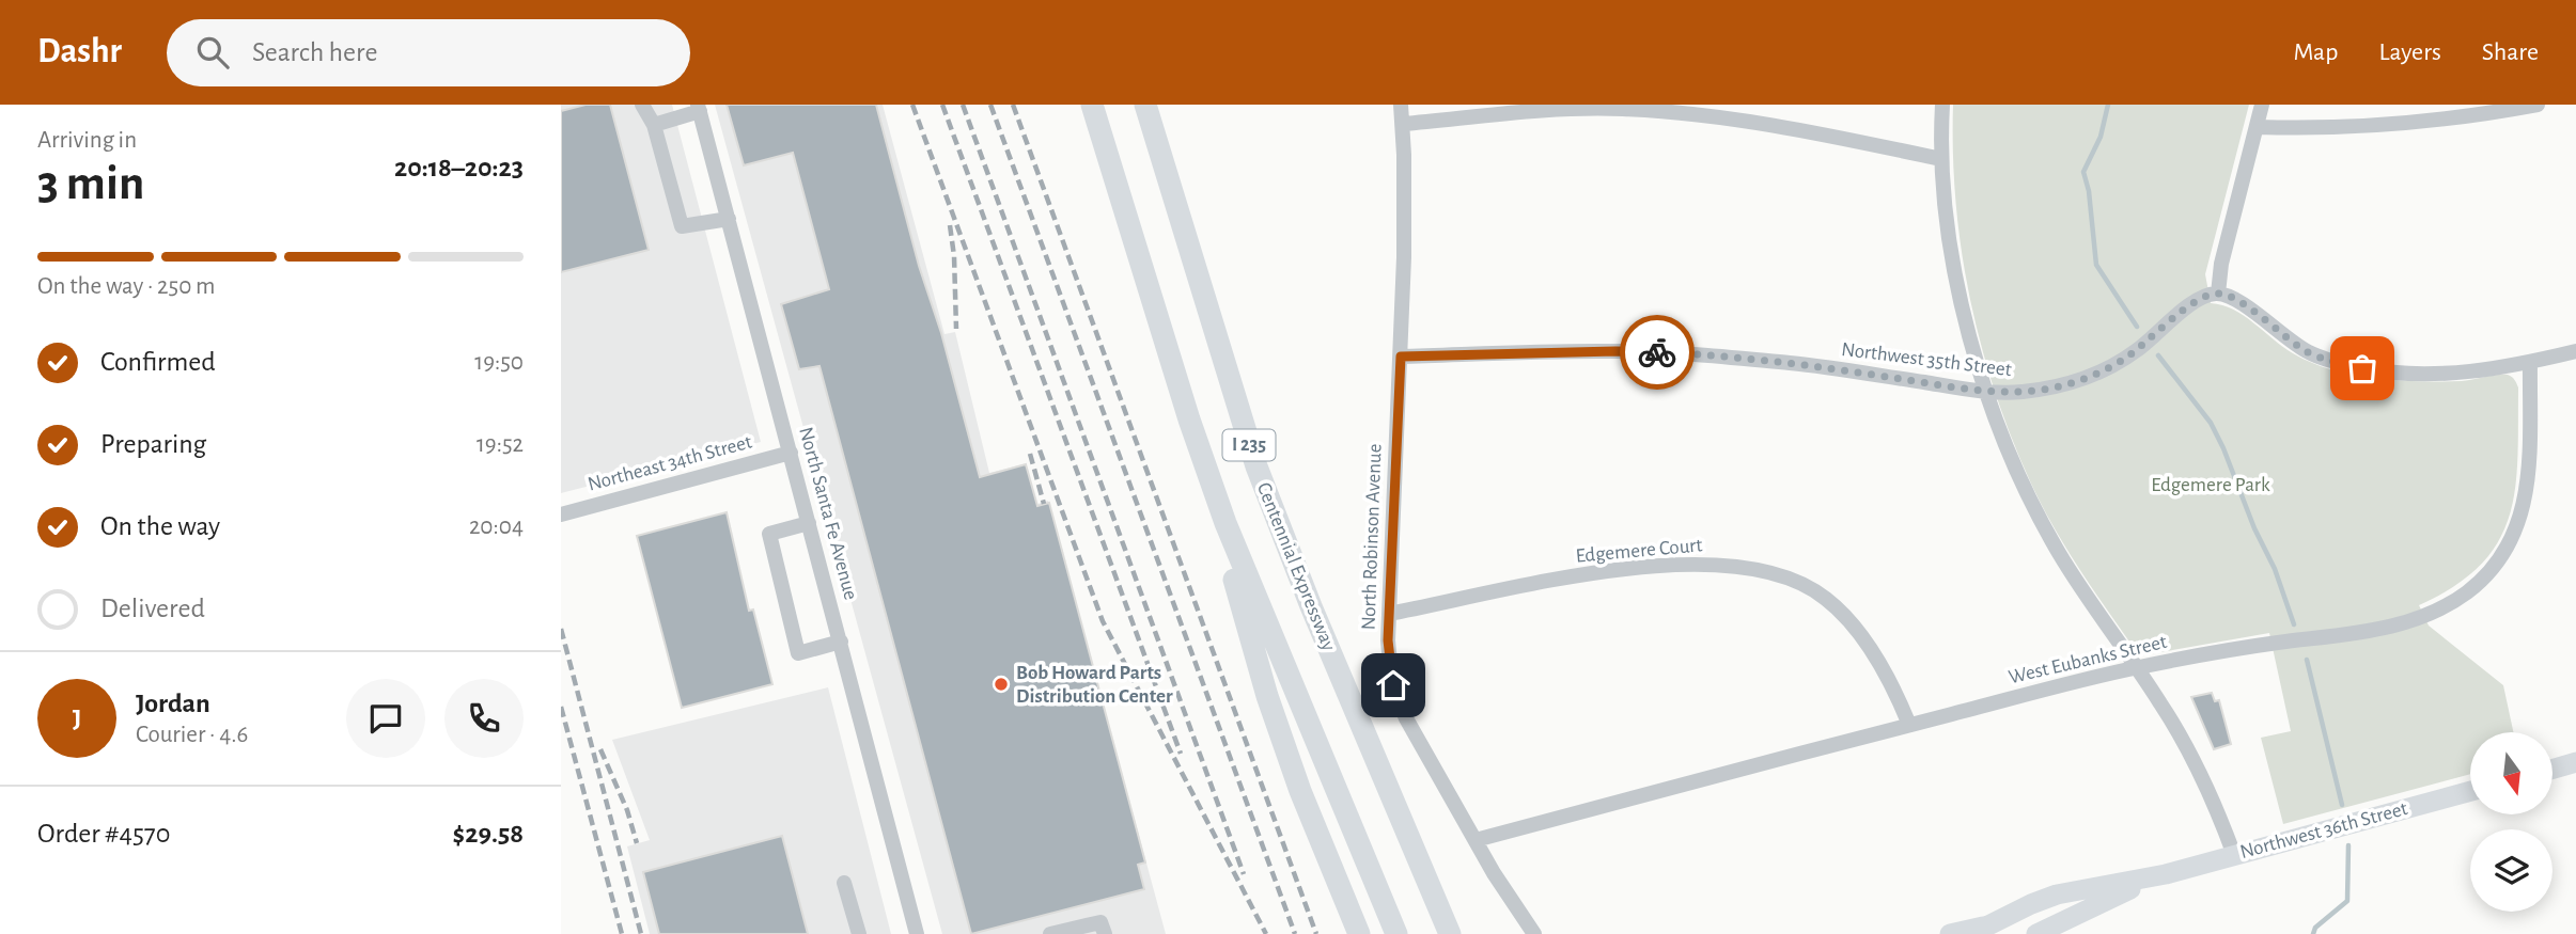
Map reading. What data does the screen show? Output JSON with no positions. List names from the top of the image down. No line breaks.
{"streets":{"highway":["I 235","Centennial Expressway"],"main road":["Northwest 36th Street"],"street":["Northwest 35th Street","Northeast 34th Street","North Santa Fe Avenue","North Robinson Avenue","Edgemere Court","West Eubanks Street"]},"crossings":[["Northwest 35th Street","North Robinson Avenue"],["Northeast 34th Street","North Santa Fe Avenue"],["North Robinson Avenue","Edgemere Court"],["North Robinson Avenue","West Eubanks Street"],["Edgemere Court","West Eubanks Street"]],"parks":["Edgemere Park"],"places":["Bob Howard Parts Distribution Center"],"north":"bottom","page":{"header":"Dashr","search":"Search here","nav":["Map","Layers","Share"],"heading":["3 min","Arriving in","20:18–20:23"],"panel":["Jordan","Courier · 4.6","Order #4570","$29.58"],"bar":"On the way · 250 m","list":[["Confirmed","19:50"],["Preparing","19:52"],["On the way","20:04"],"Delivered"],"round":"J"}}
